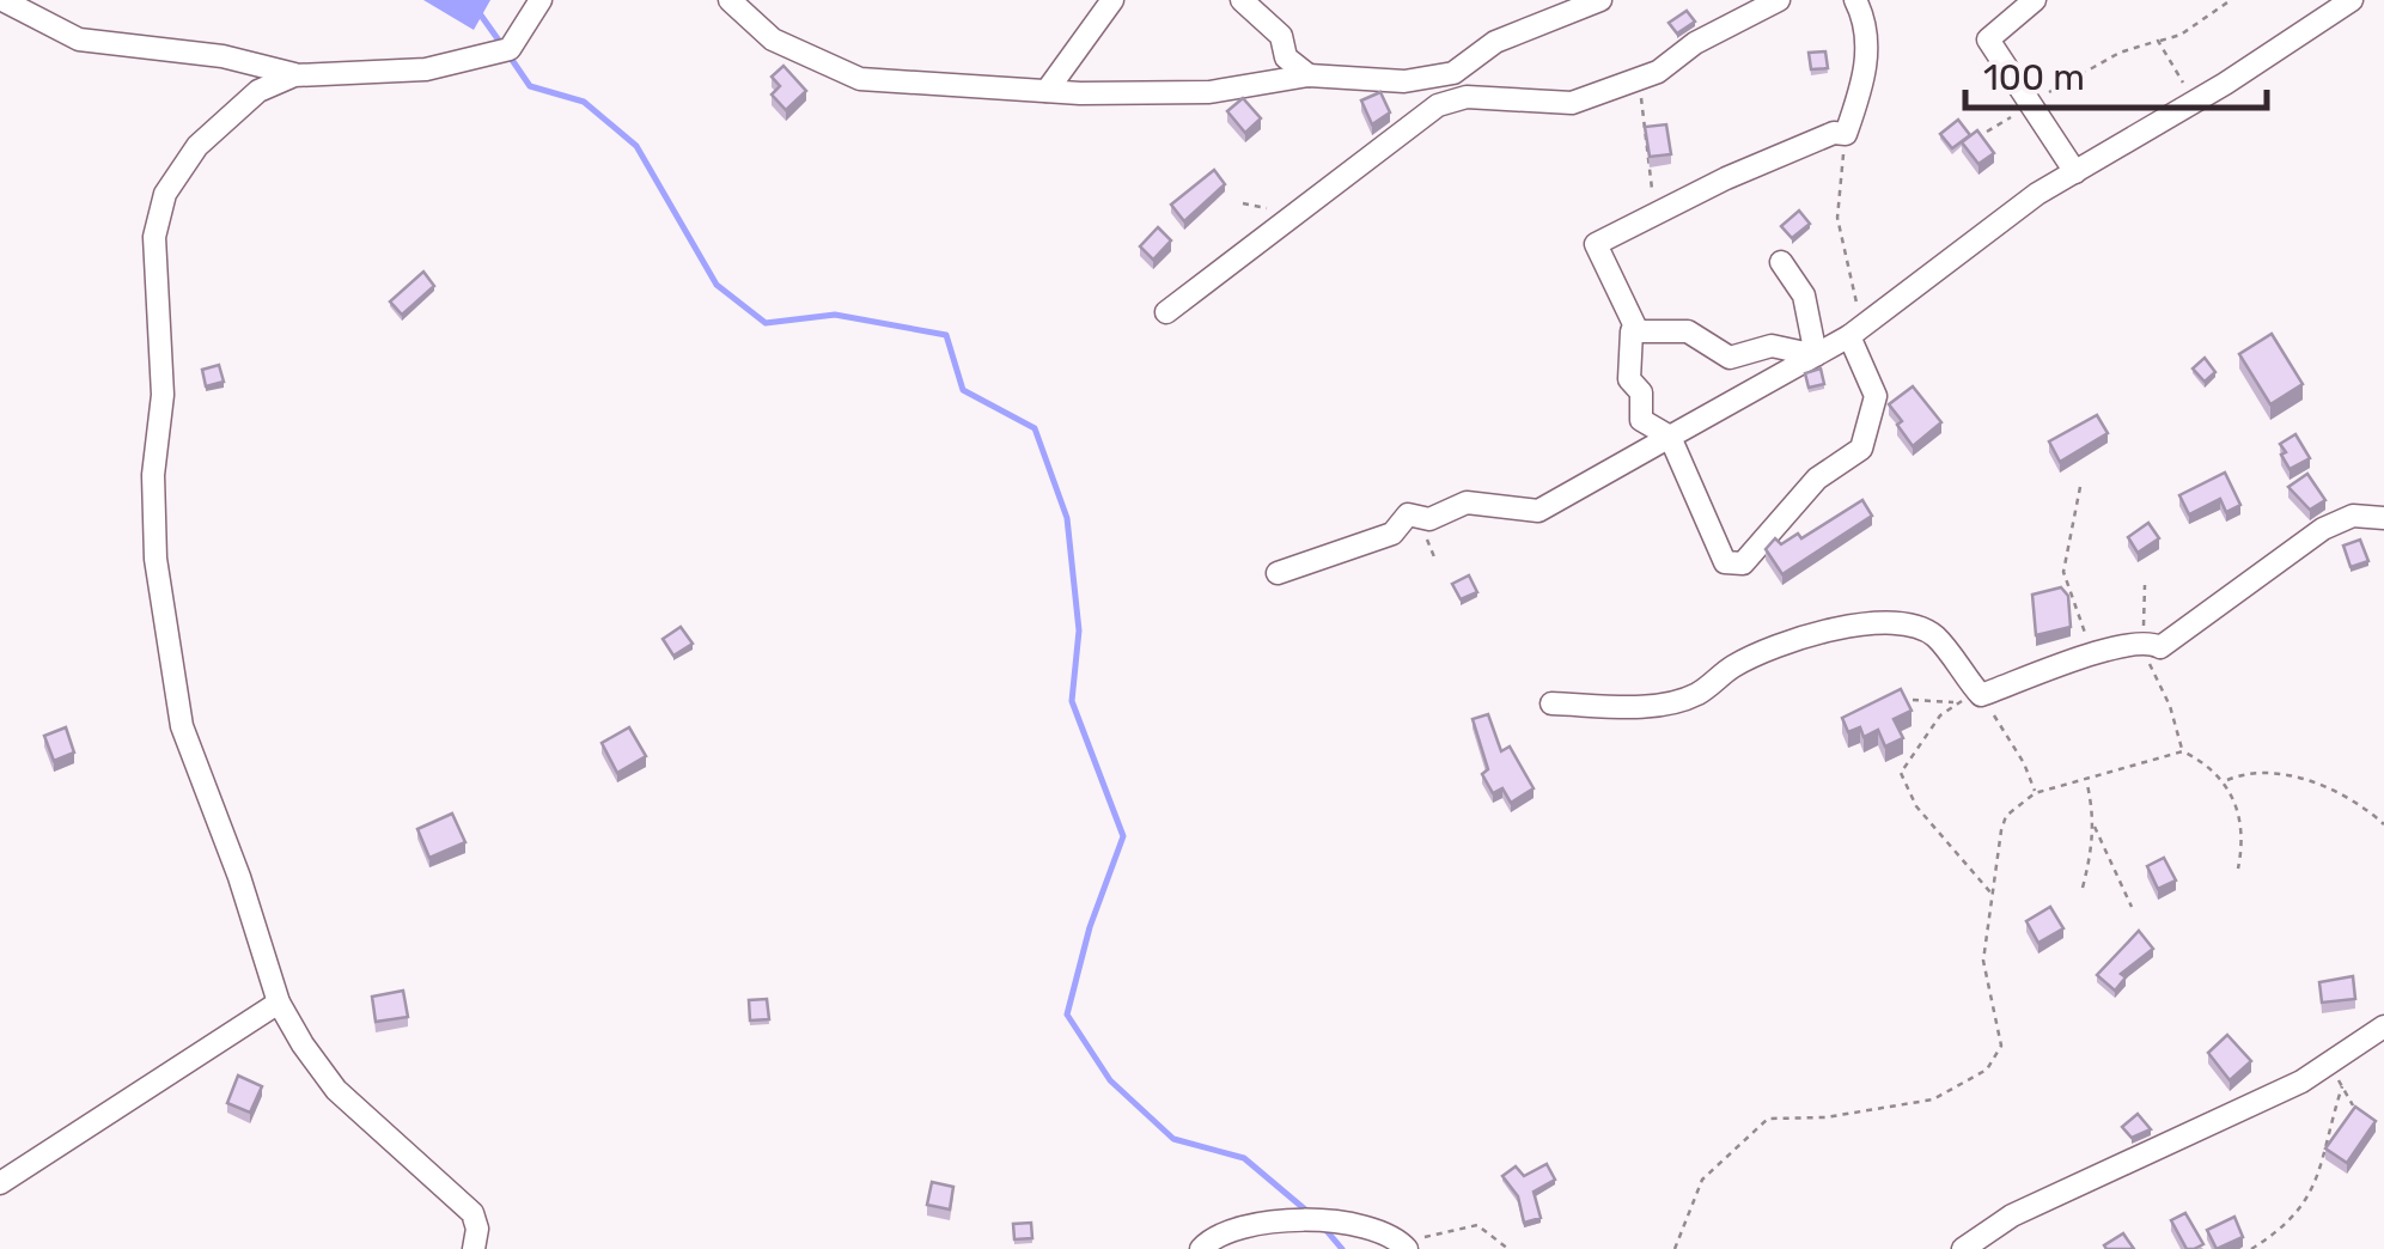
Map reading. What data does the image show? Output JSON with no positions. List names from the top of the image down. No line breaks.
{"scale_bar":"100 m"}
